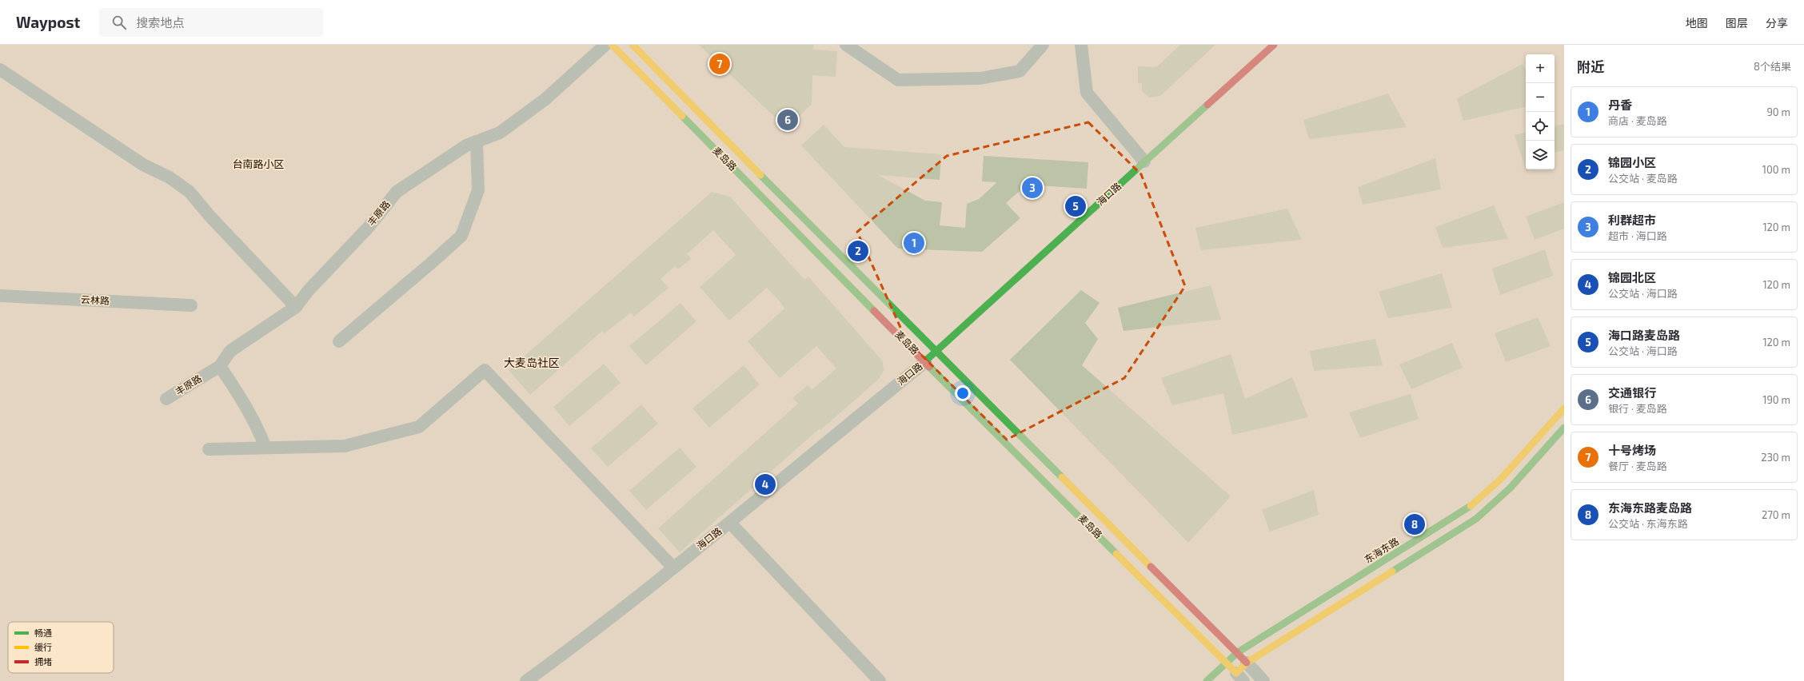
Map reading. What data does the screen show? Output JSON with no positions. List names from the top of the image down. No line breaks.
{"streets":{"main road":["麦岛路","海口路","东海东路"],"street":["丰原路","云林路"]},"crossings":[["麦岛路","海口路"],["麦岛路","东海东路"]],"districts":["台南路小区","大麦岛社区"],"legend":["畅通","缓行","拥堵"],"page":{"header":"Waypost","search":"搜索地点","nav":["地图","图层","分享"],"heading":["附近","8个结果"],"pins":["7","6","3","5","1","2","4","8"],"map_buttons":["+","−"],"list":[{"mark":"1","name":"丹香","note":"商店 · 麦岛路","value":"90 m"},{"mark":"2","name":"锦园小区","note":"公交站 · 麦岛路","value":"100 m"},{"mark":"3","name":"利群超市","note":"超市 · 海口路","value":"120 m"},{"mark":"4","name":"锦园北区","note":"公交站 · 海口路","value":"120 m"},{"mark":"5","name":"海口路麦岛路","note":"公交站 · 海口路","value":"120 m"},{"mark":"6","name":"交通银行","note":"银行 · 麦岛路","value":"190 m"},{"mark":"7","name":"十号烤场","note":"餐厅 · 麦岛路","value":"230 m"},{"mark":"8","name":"东海东路麦岛路","note":"公交站 · 东海东路","value":"270 m"}]}}
